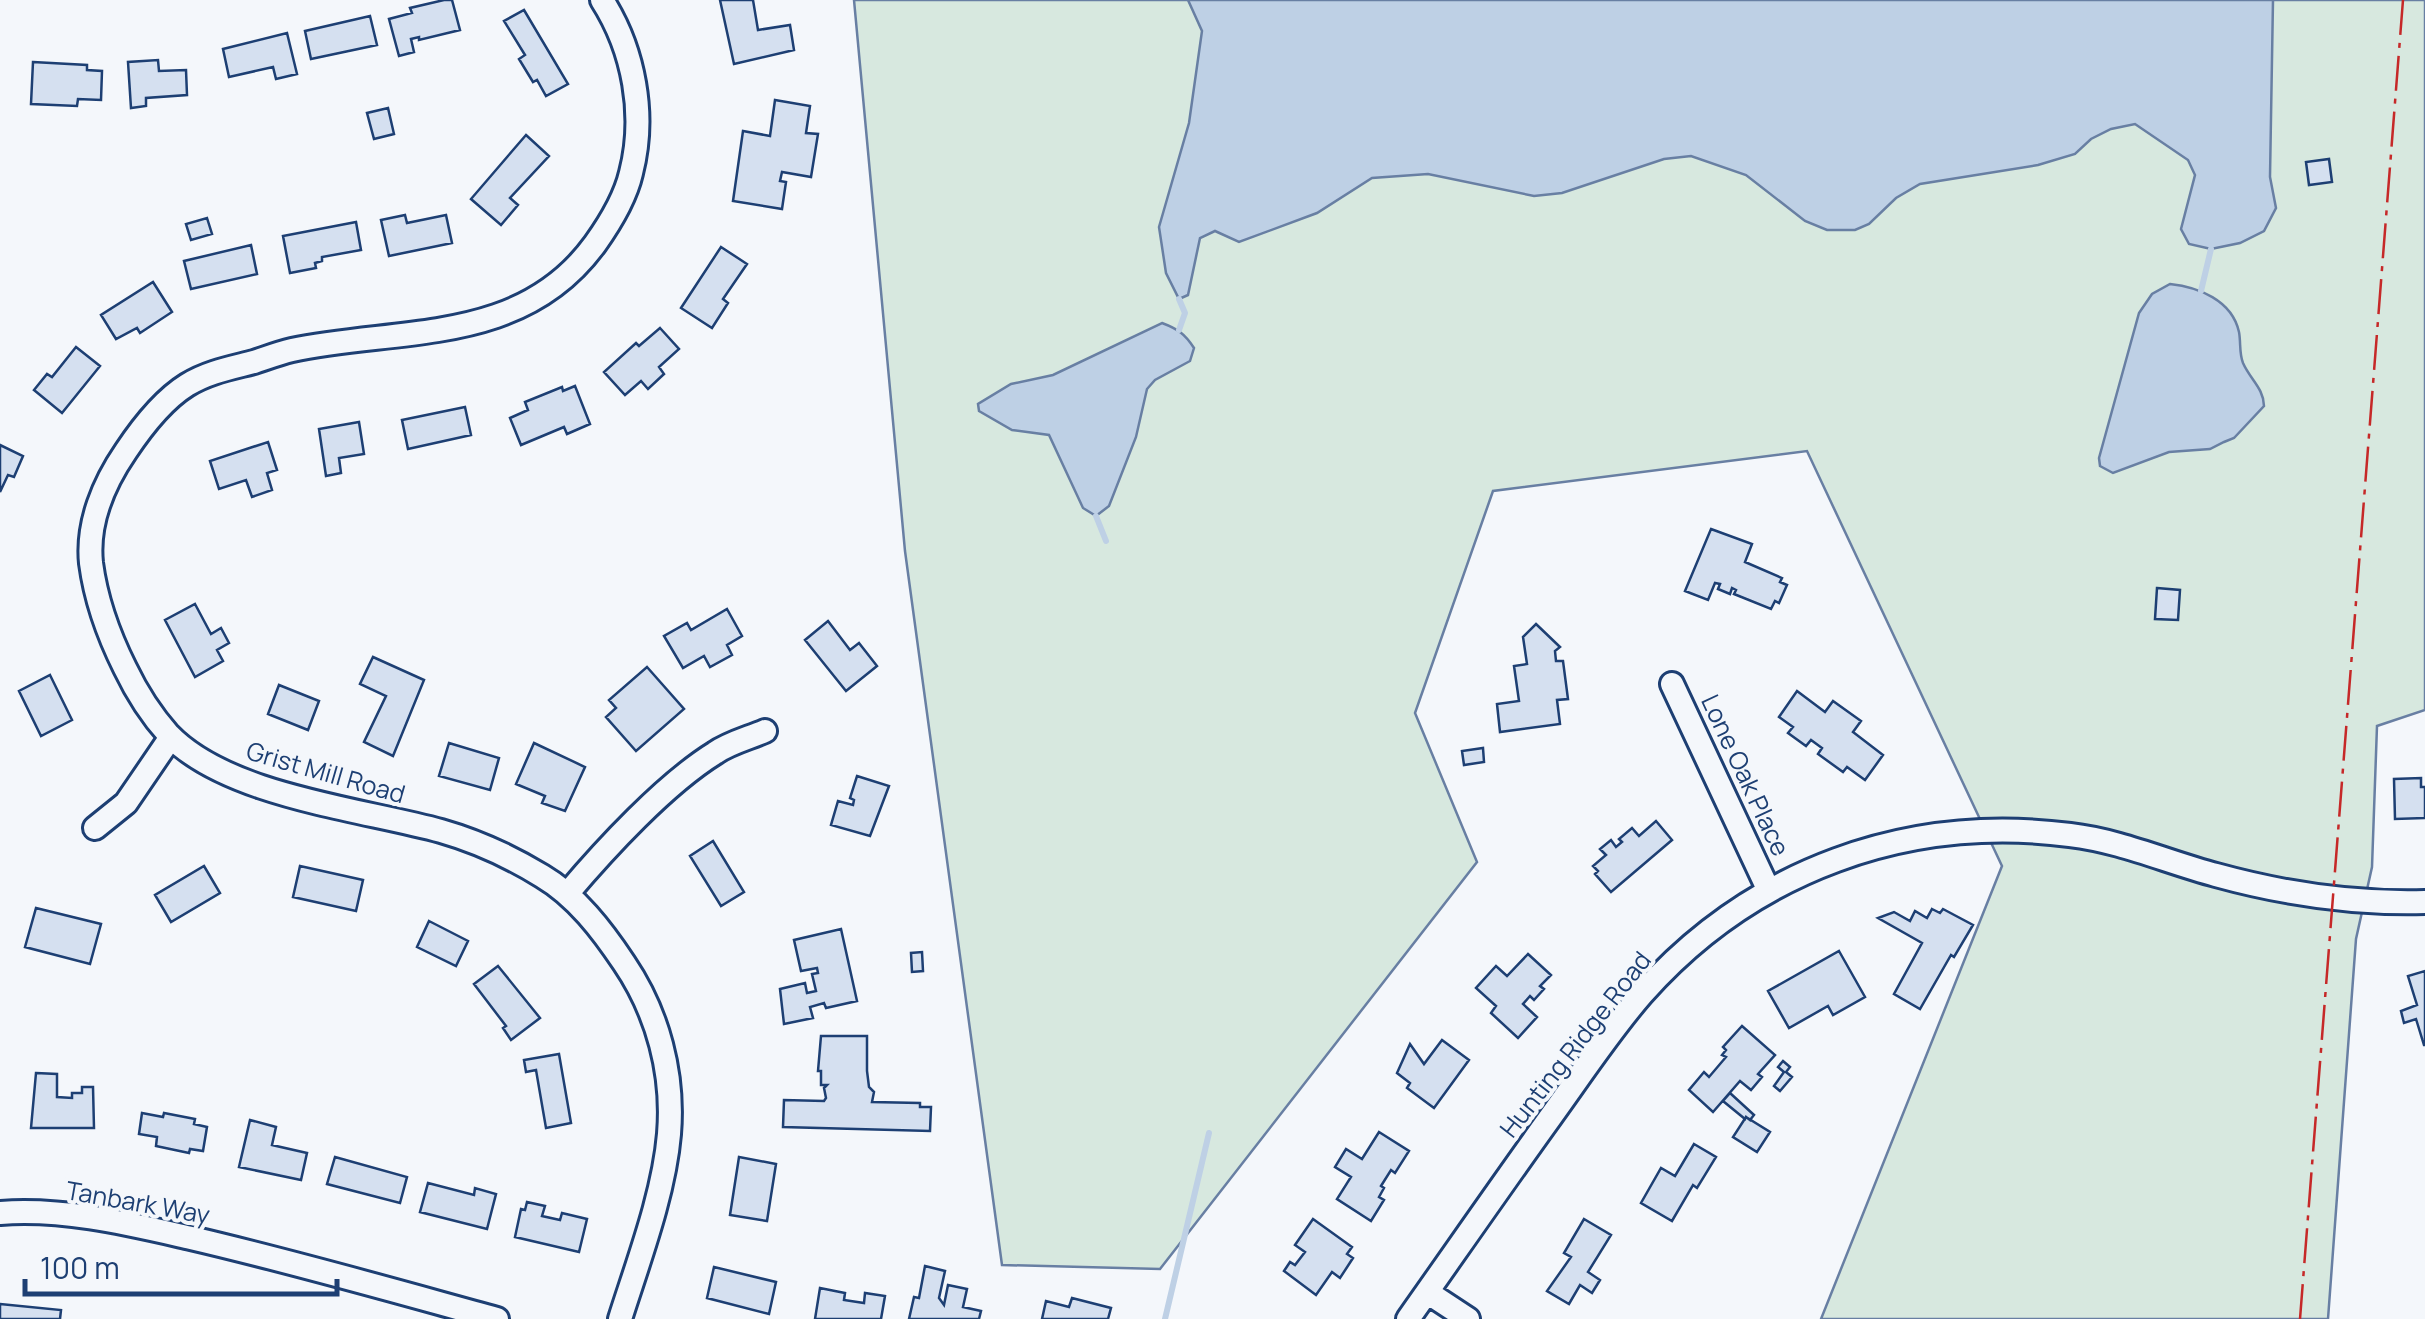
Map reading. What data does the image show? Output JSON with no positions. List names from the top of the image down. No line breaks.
{"streets":{"street":["Grist Mill Road","Lone Oak Place","Hunting Ridge Road","Tanbark Way"]},"crossings":[["Lone Oak Place","Hunting Ridge Road"]],"scale_bar":"100 m"}
